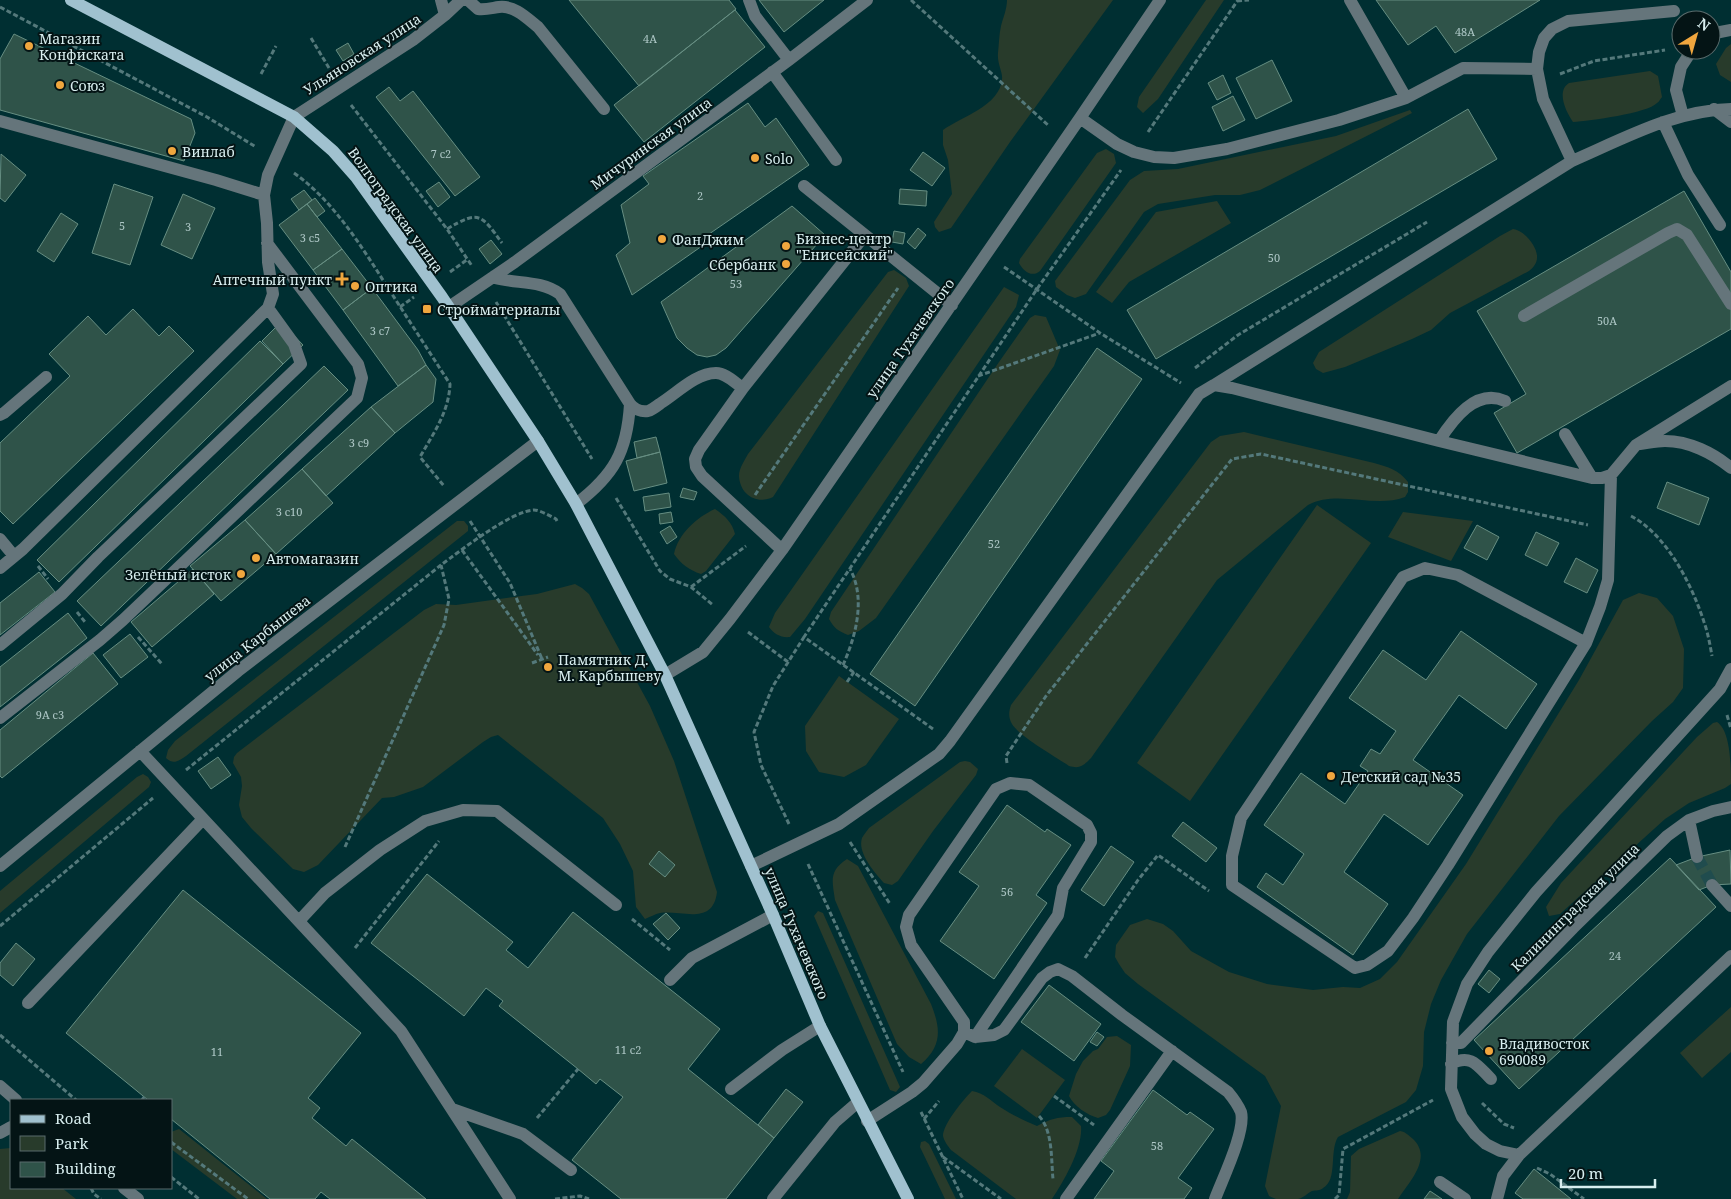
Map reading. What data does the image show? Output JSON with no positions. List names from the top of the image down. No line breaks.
{"streets":{"main road":["Волгоградская улица","улица Тухачевского"],"street":["Ульяновская улица","Мичуринская улица","улица Карбышева","Калининградская улица"]},"crossings":[["Ульяновская улица","Волгоградская улица"],["Мичуринская улица","Волгоградская улица"],["Волгоградская улица","улица Тухачевского"],["Волгоградская улица","улица Карбышева"],["улица Тухачевского","улица Карбышева"]],"places":{"other":["Магазин Конфиската","Союз","Винлаб","Solo","ФанДжим","Бизнес-центр \"Енисейский\"","Сбербанк","Оптика","Автомагазин","Зелёный исток","Памятник Д. М. Карбышеву","Детский сад №35","Владивосток 690089"],"health":["Аптечный пункт"],"transit":["Стройматериалы"]},"house_numbers":["48А","4А","7 с2","2","5","3","3 с5","50","53","50А","3 с7","3 с9","3 с10","52","9А с3","56","24","11 с2","11","58"],"legend":["Road","Park","Building"],"scale_bar":"20 m","north":"top right"}
